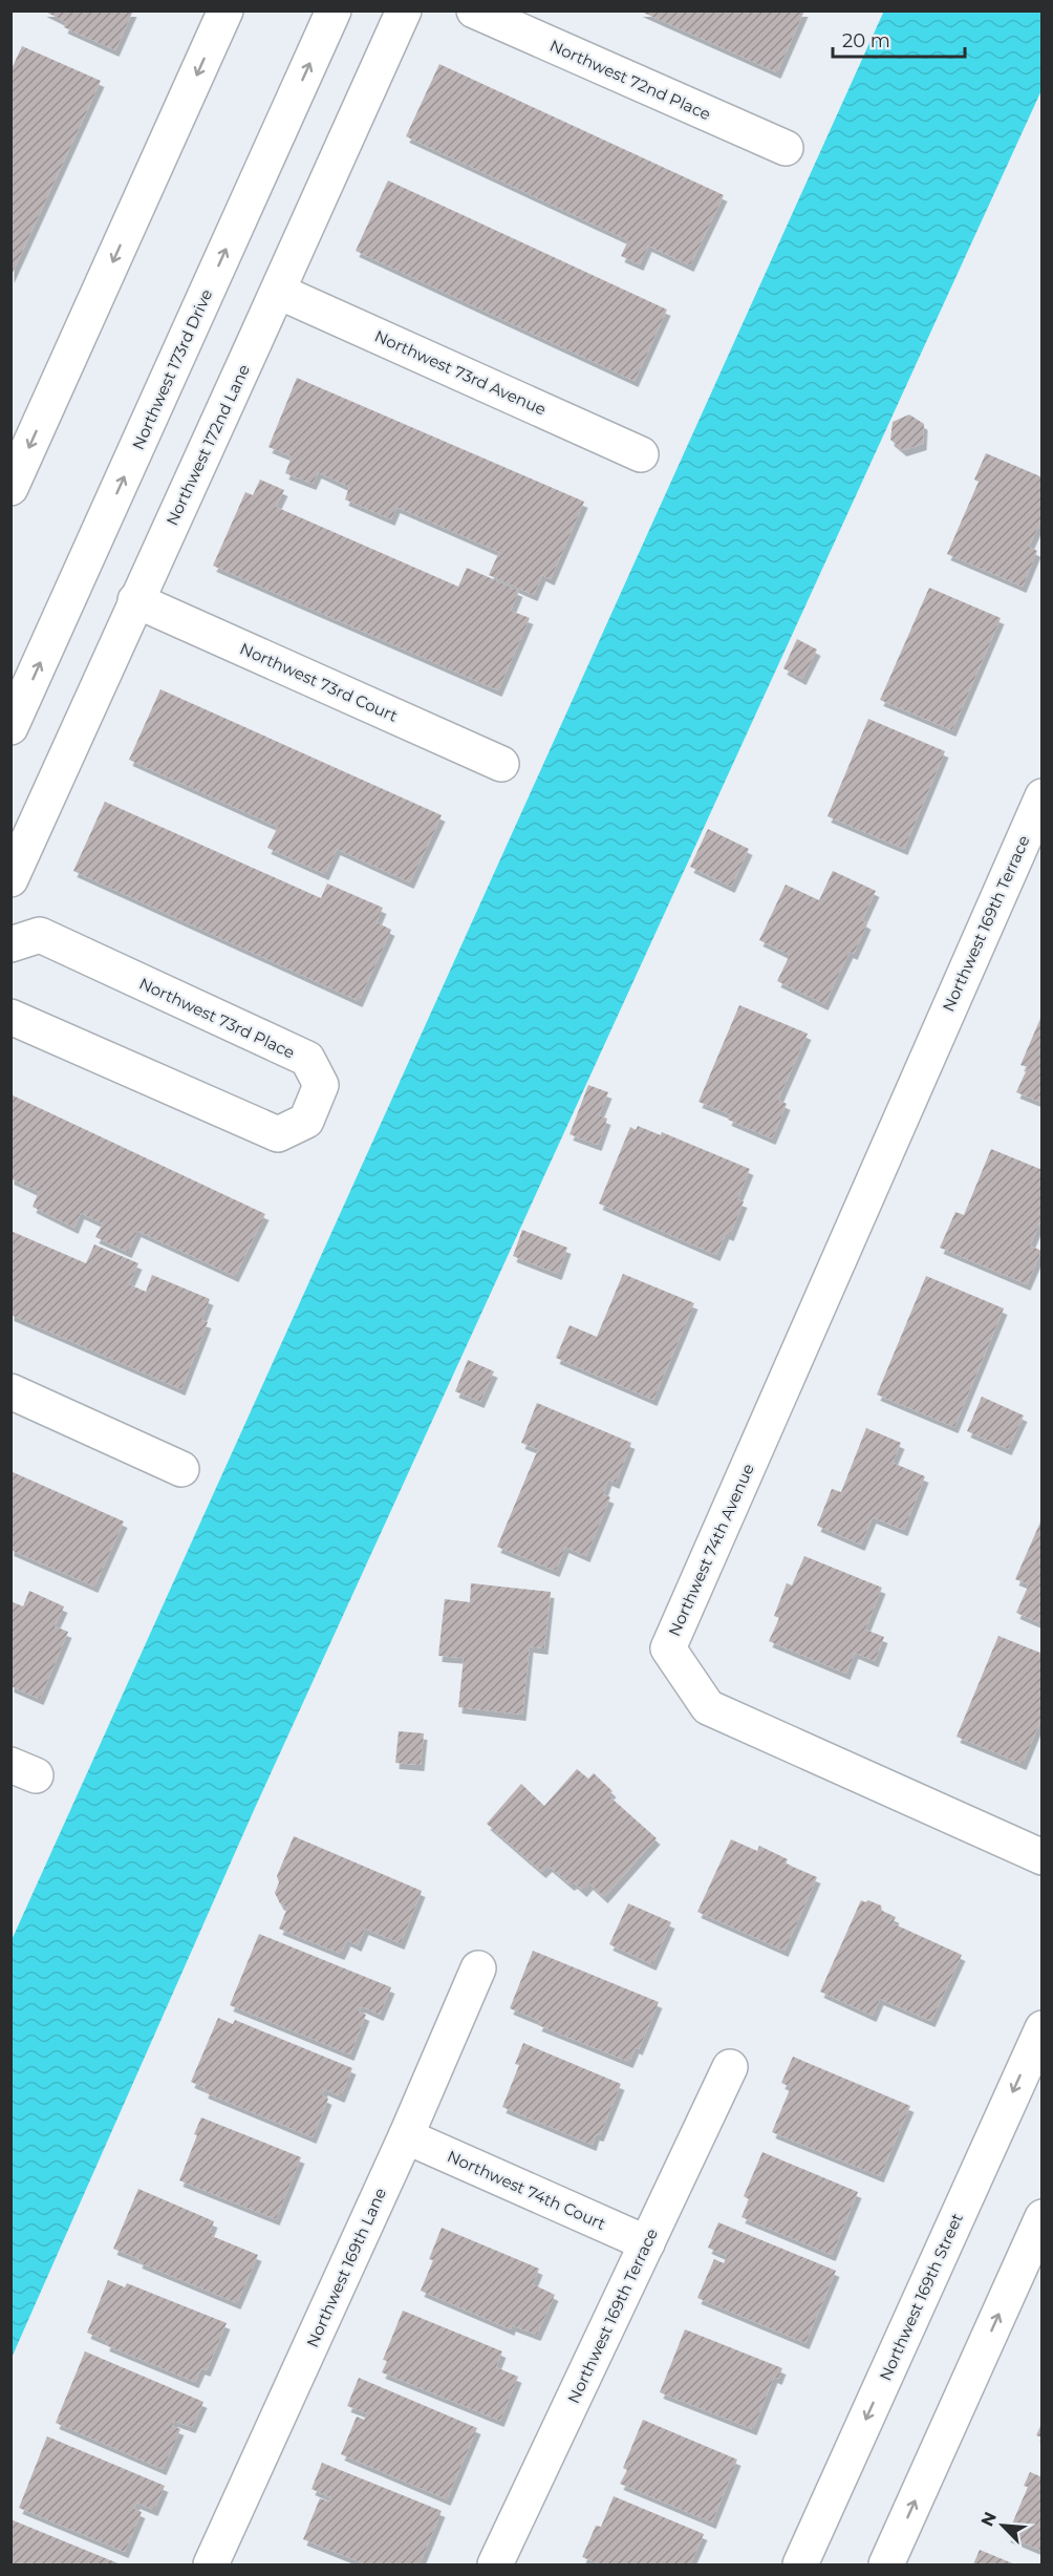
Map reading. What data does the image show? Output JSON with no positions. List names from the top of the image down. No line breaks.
{"streets":{"street":["Northwest 72nd Place","Northwest 173rd Drive","Northwest 73rd Avenue","Northwest 172nd Lane","Northwest 73rd Court","Northwest 169th Terrace","Northwest 73rd Place","Northwest 74th Avenue","Northwest 74th Court","Northwest 169th Lane","Northwest 169th Street"]},"crossings":[["Northwest 73rd Avenue","Northwest 172nd Lane"],["Northwest 172nd Lane","Northwest 73rd Court"],["Northwest 169th Terrace","Northwest 74th Avenue"],["Northwest 169th Terrace","Northwest 74th Court"],["Northwest 74th Court","Northwest 169th Lane"]],"scale_bar":"20 m","north":"top left"}
